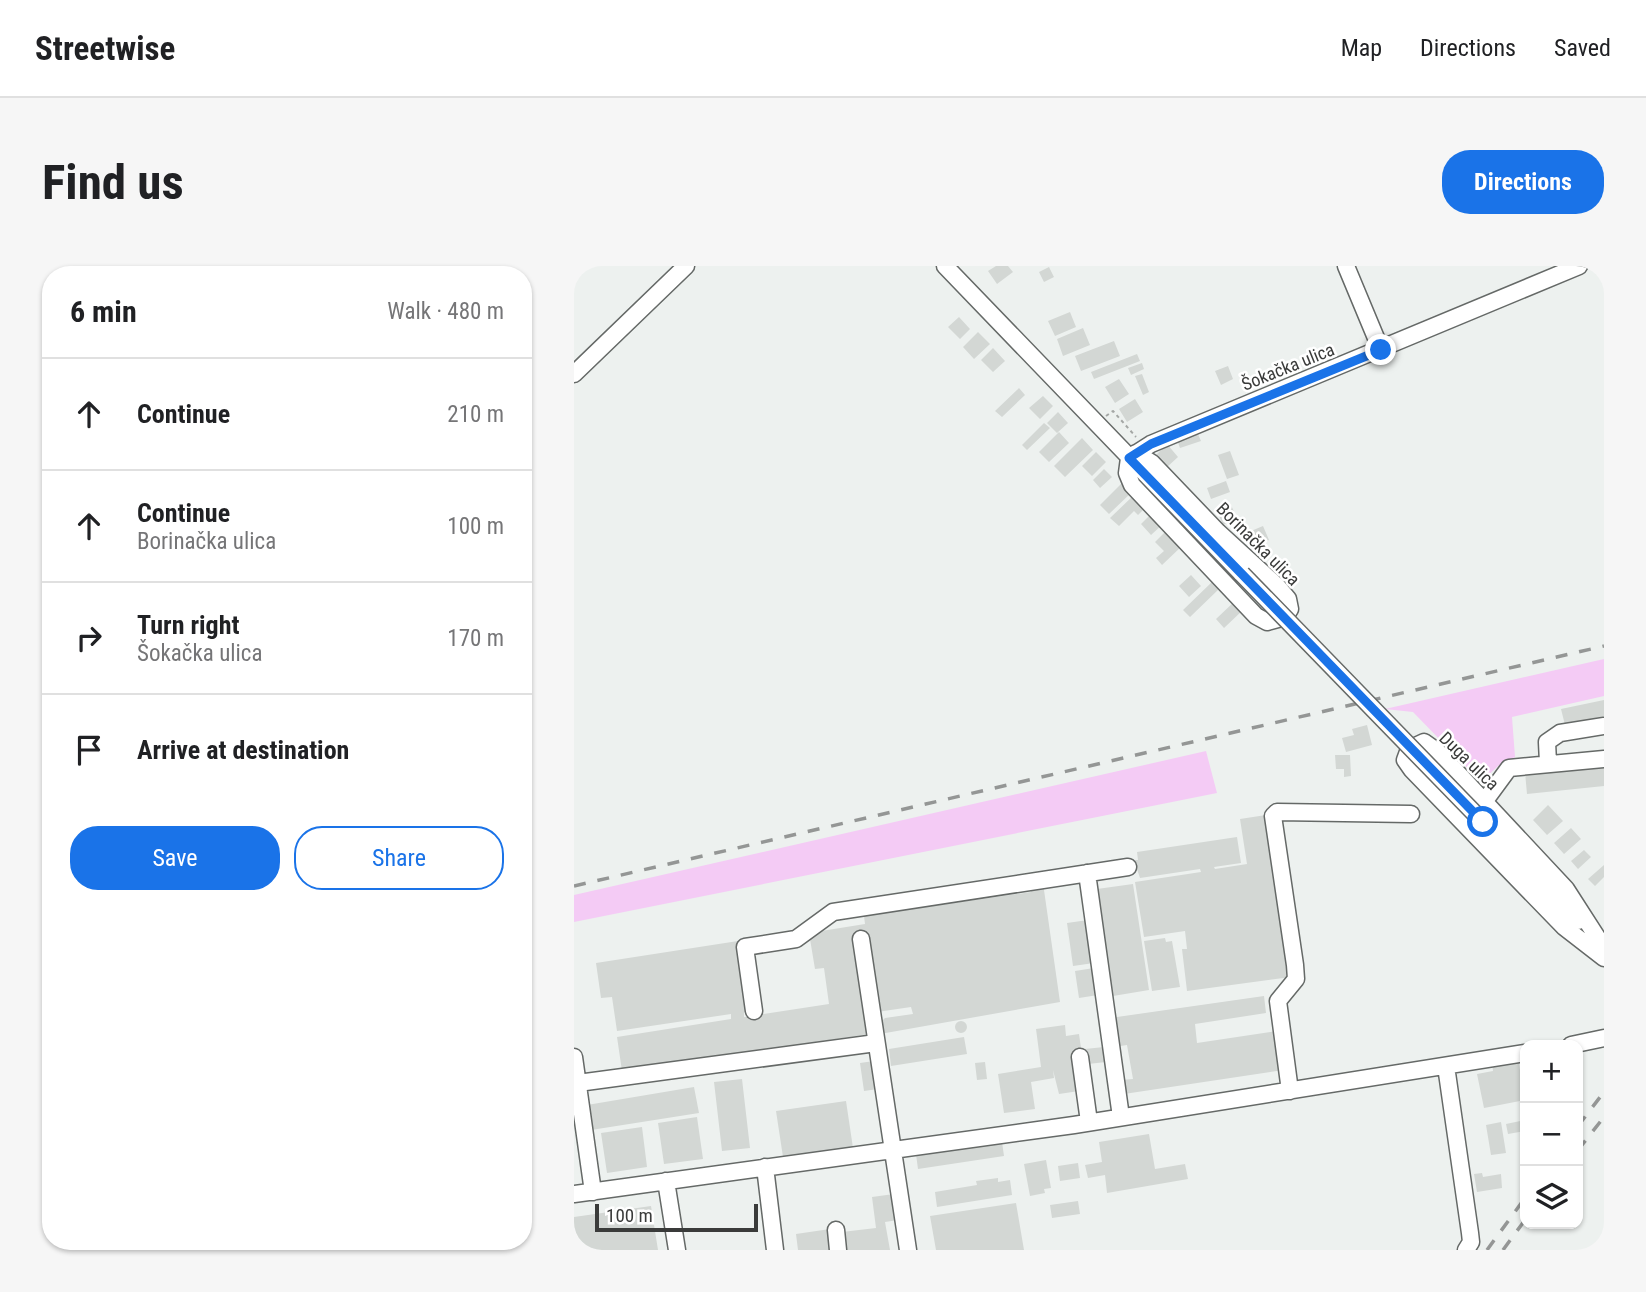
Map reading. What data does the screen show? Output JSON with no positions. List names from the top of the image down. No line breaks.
{"streets":{"street":["Šokačka ulica","Borinačka ulica","Duga ulica"]},"crossings":[["Šokačka ulica","Borinačka ulica"],["Borinačka ulica","Duga ulica"]],"scale_bar":"100 m","page":{"header":"Streetwise","nav":["Map","Directions","Saved"],"buttons":["Directions",["Save","Share"]],"title":"Find us","heading":["6 min","Walk · 480 m"],"list":[["Continue","210 m"],["Continue","Borinačka ulica","100 m"],["Turn right","Šokačka ulica","170 m"],"Arrive at destination"],"map_buttons":["+","−"],"scale":"100 m"}}
